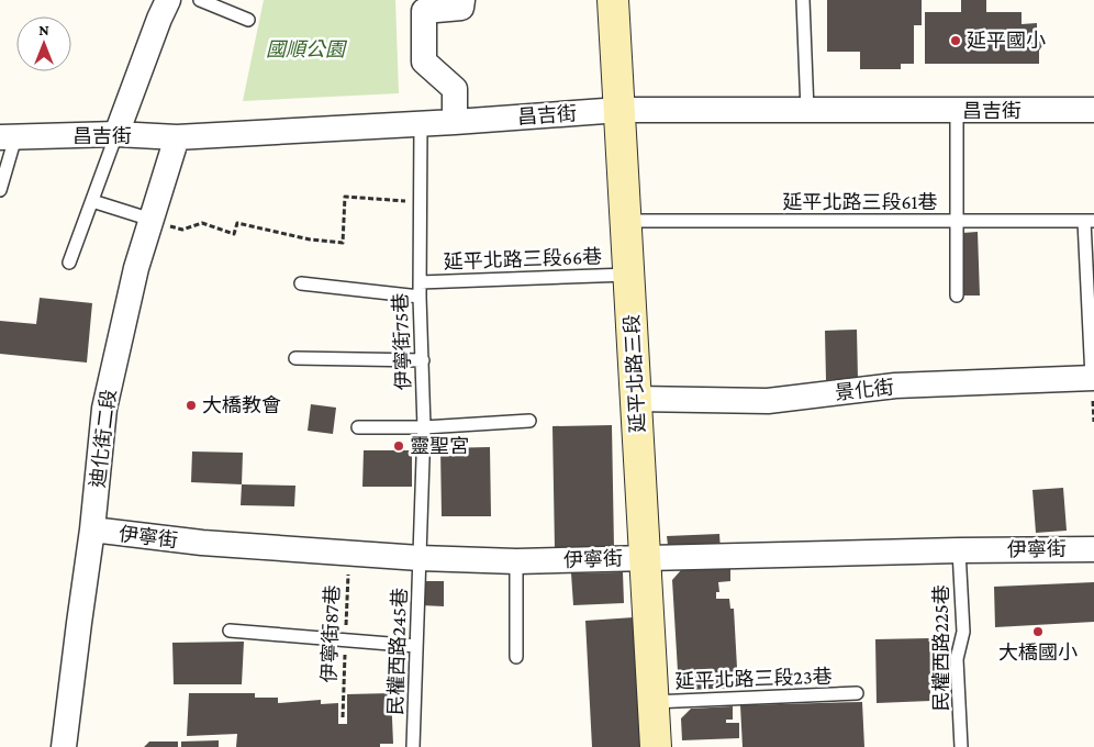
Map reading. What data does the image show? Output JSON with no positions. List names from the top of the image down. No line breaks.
{"streets":{"street":["昌吉街","延平北路三段","景化街","迪化街二段","伊寧街"],"lane":["延平北路三段61巷","延平北路三段66巷","伊寧街75巷","民權西路225巷","民權西路245巷","延平北路三段23巷"],"path":["伊寧街87巷"]},"crossings":[["昌吉街","伊寧街75巷"],["昌吉街","延平北路三段"],["昌吉街","迪化街二段"],["延平北路三段61巷","延平北路三段"],["延平北路三段66巷","伊寧街75巷"],["延平北路三段66巷","延平北路三段"],["伊寧街75巷","伊寧街"],["伊寧街75巷","民權西路245巷"],["延平北路三段","景化街"],["延平北路三段","伊寧街"],["延平北路三段","延平北路三段23巷"],["迪化街二段","伊寧街"],["伊寧街","伊寧街87巷"],["伊寧街","民權西路225巷"],["伊寧街","民權西路245巷"]],"parks":["國順公園"],"places":["延平國小","大橋教會","靈聖宮","大橋國小"],"north":"top"}
